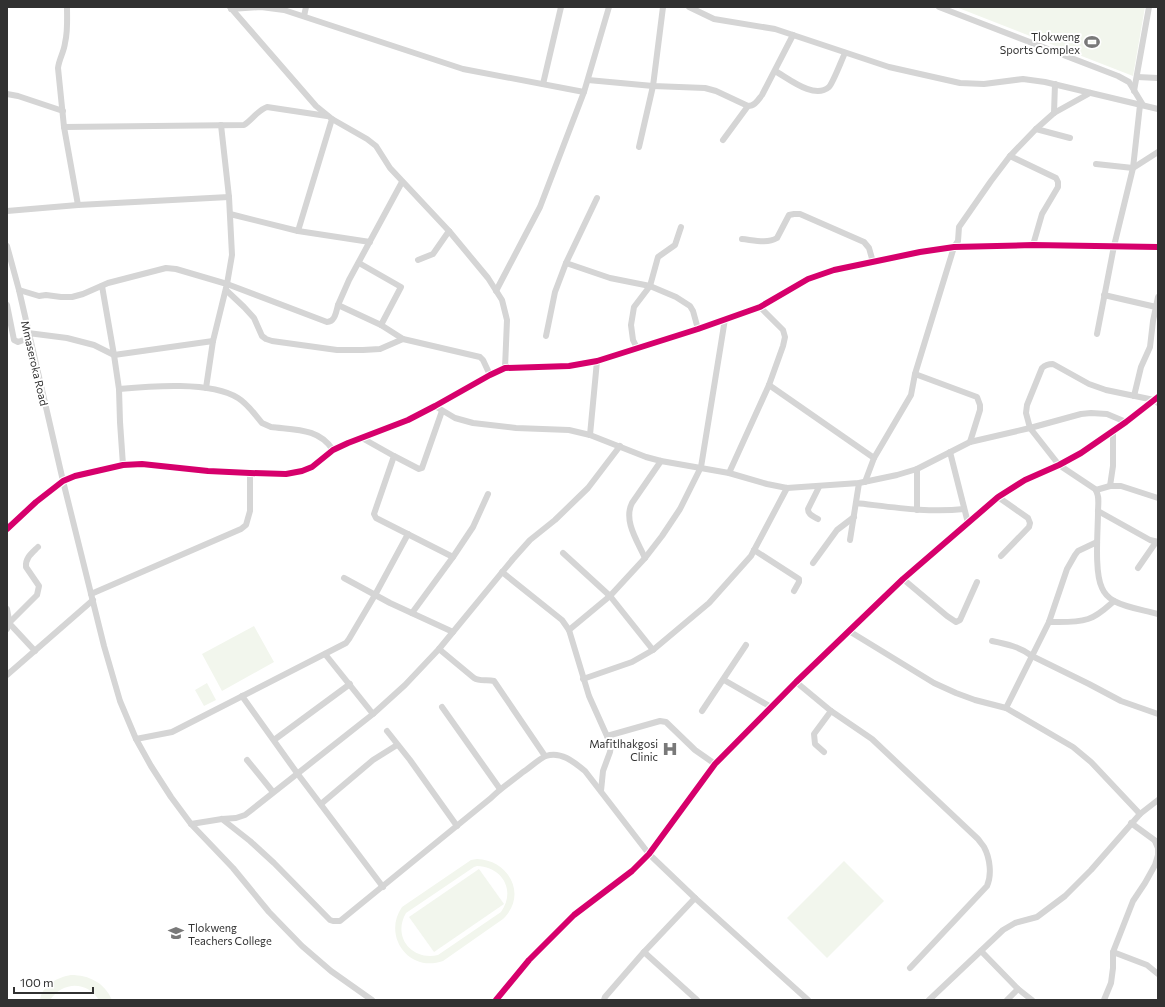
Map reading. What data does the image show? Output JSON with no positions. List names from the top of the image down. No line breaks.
{"streets":{"street":["Mmaseroka Road"]},"places":{"sports":["Tlokweng Sports Complex"],"hospital":["Mafitlhakgosi Clinic"],"school or university":["Tlokweng Teachers College"]},"scale_bar":"100 m"}
